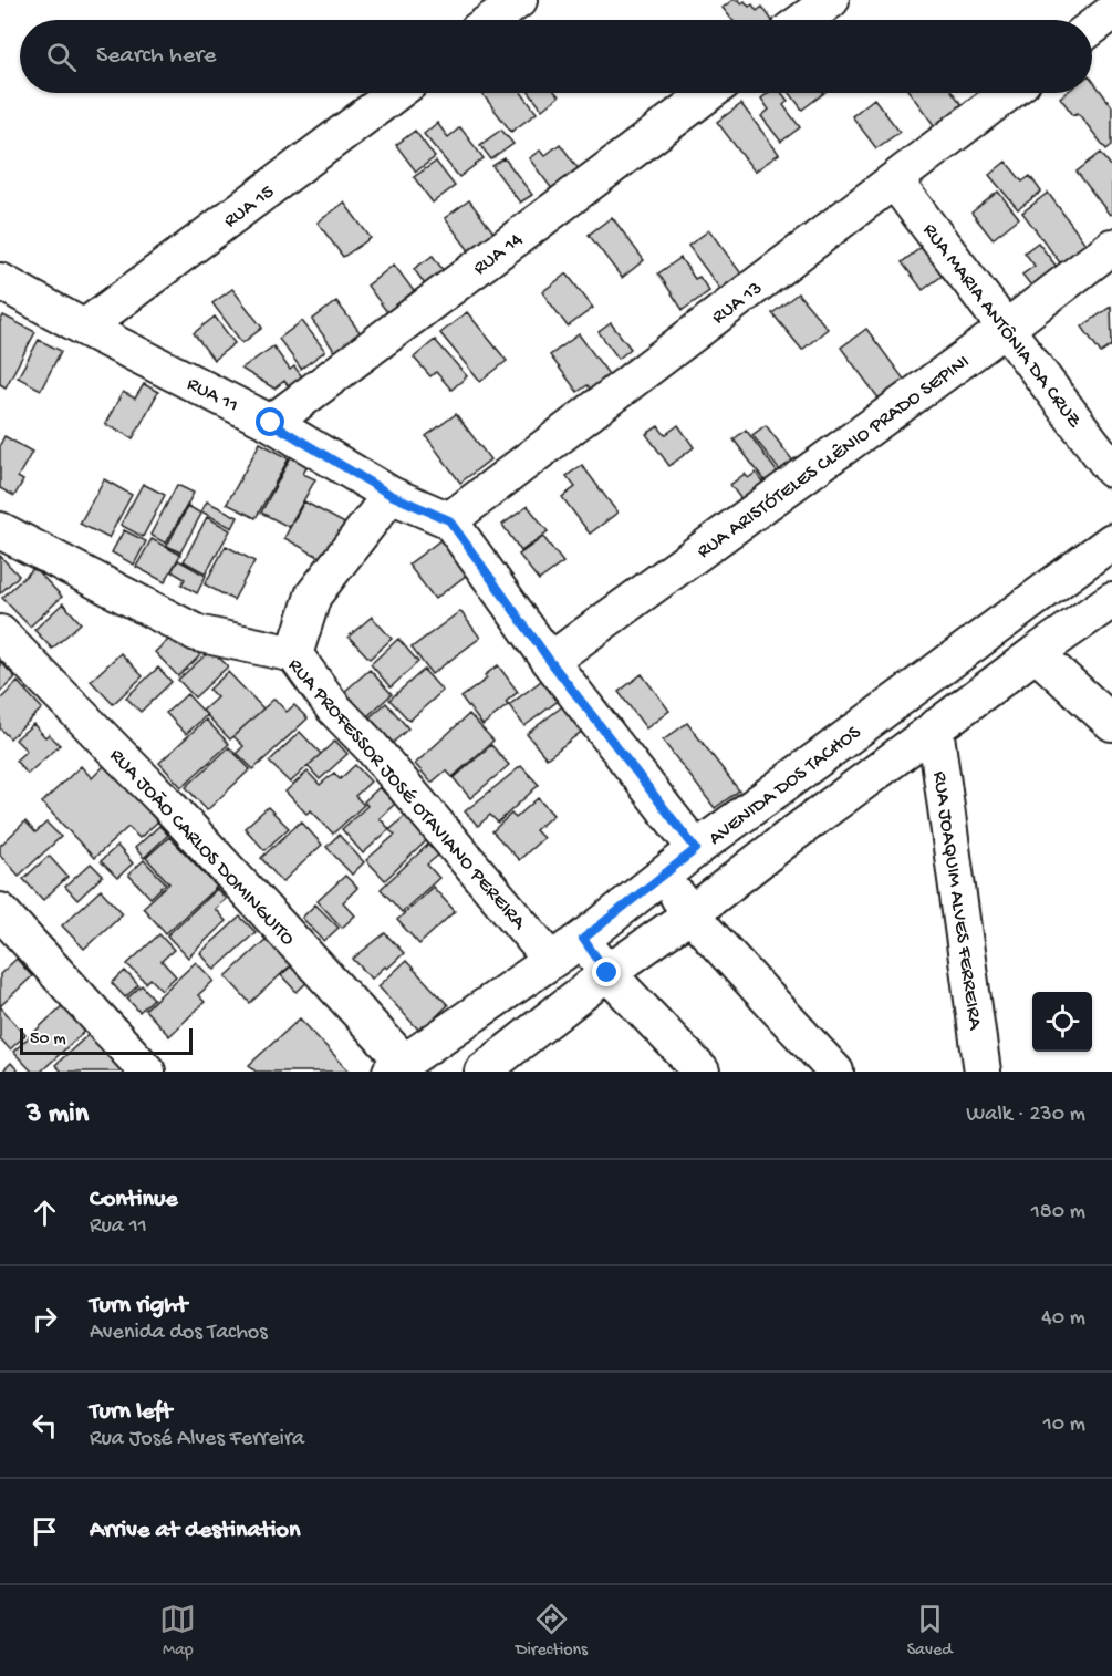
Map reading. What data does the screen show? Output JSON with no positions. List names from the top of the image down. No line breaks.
{"streets":{"street":["RUA 15","RUA 14","RUA 13","RUA MARIA ANTÔNIA DA CRUZ","RUA 11","RUA ARISTÓTELES CLÊNIO PRADO SEPINI","AVENIDA DOS TACHOS","RUA PROFESSOR JOSÉ OTAVIANO PEREIRA","RUA JOÃO CARLOS DOMINGUITO","RUA JOAQUIM ALVES FERREIRA"]},"crossings":[["RUA 15","RUA 11"],["RUA 14","RUA 11"],["RUA 13","RUA MARIA ANTÔNIA DA CRUZ"],["RUA 13","RUA 11"],["RUA MARIA ANTÔNIA DA CRUZ","RUA ARISTÓTELES CLÊNIO PRADO SEPINI"],["AVENIDA DOS TACHOS","RUA PROFESSOR JOSÉ OTAVIANO PEREIRA"],["AVENIDA DOS TACHOS","RUA JOÃO CARLOS DOMINGUITO"]],"scale_bar":"50 m","page":{"search":"Search here","scale":"50 m","heading":["3 min","Walk · 230 m"],"list":[["Continue","Rua 11","180 m"],["Turn right","Avenida dos Tachos","40 m"],["Turn left","Rua José Alves Ferreira","10 m"],"Arrive at destination"],"nav":["Map","Directions","Saved"]}}
